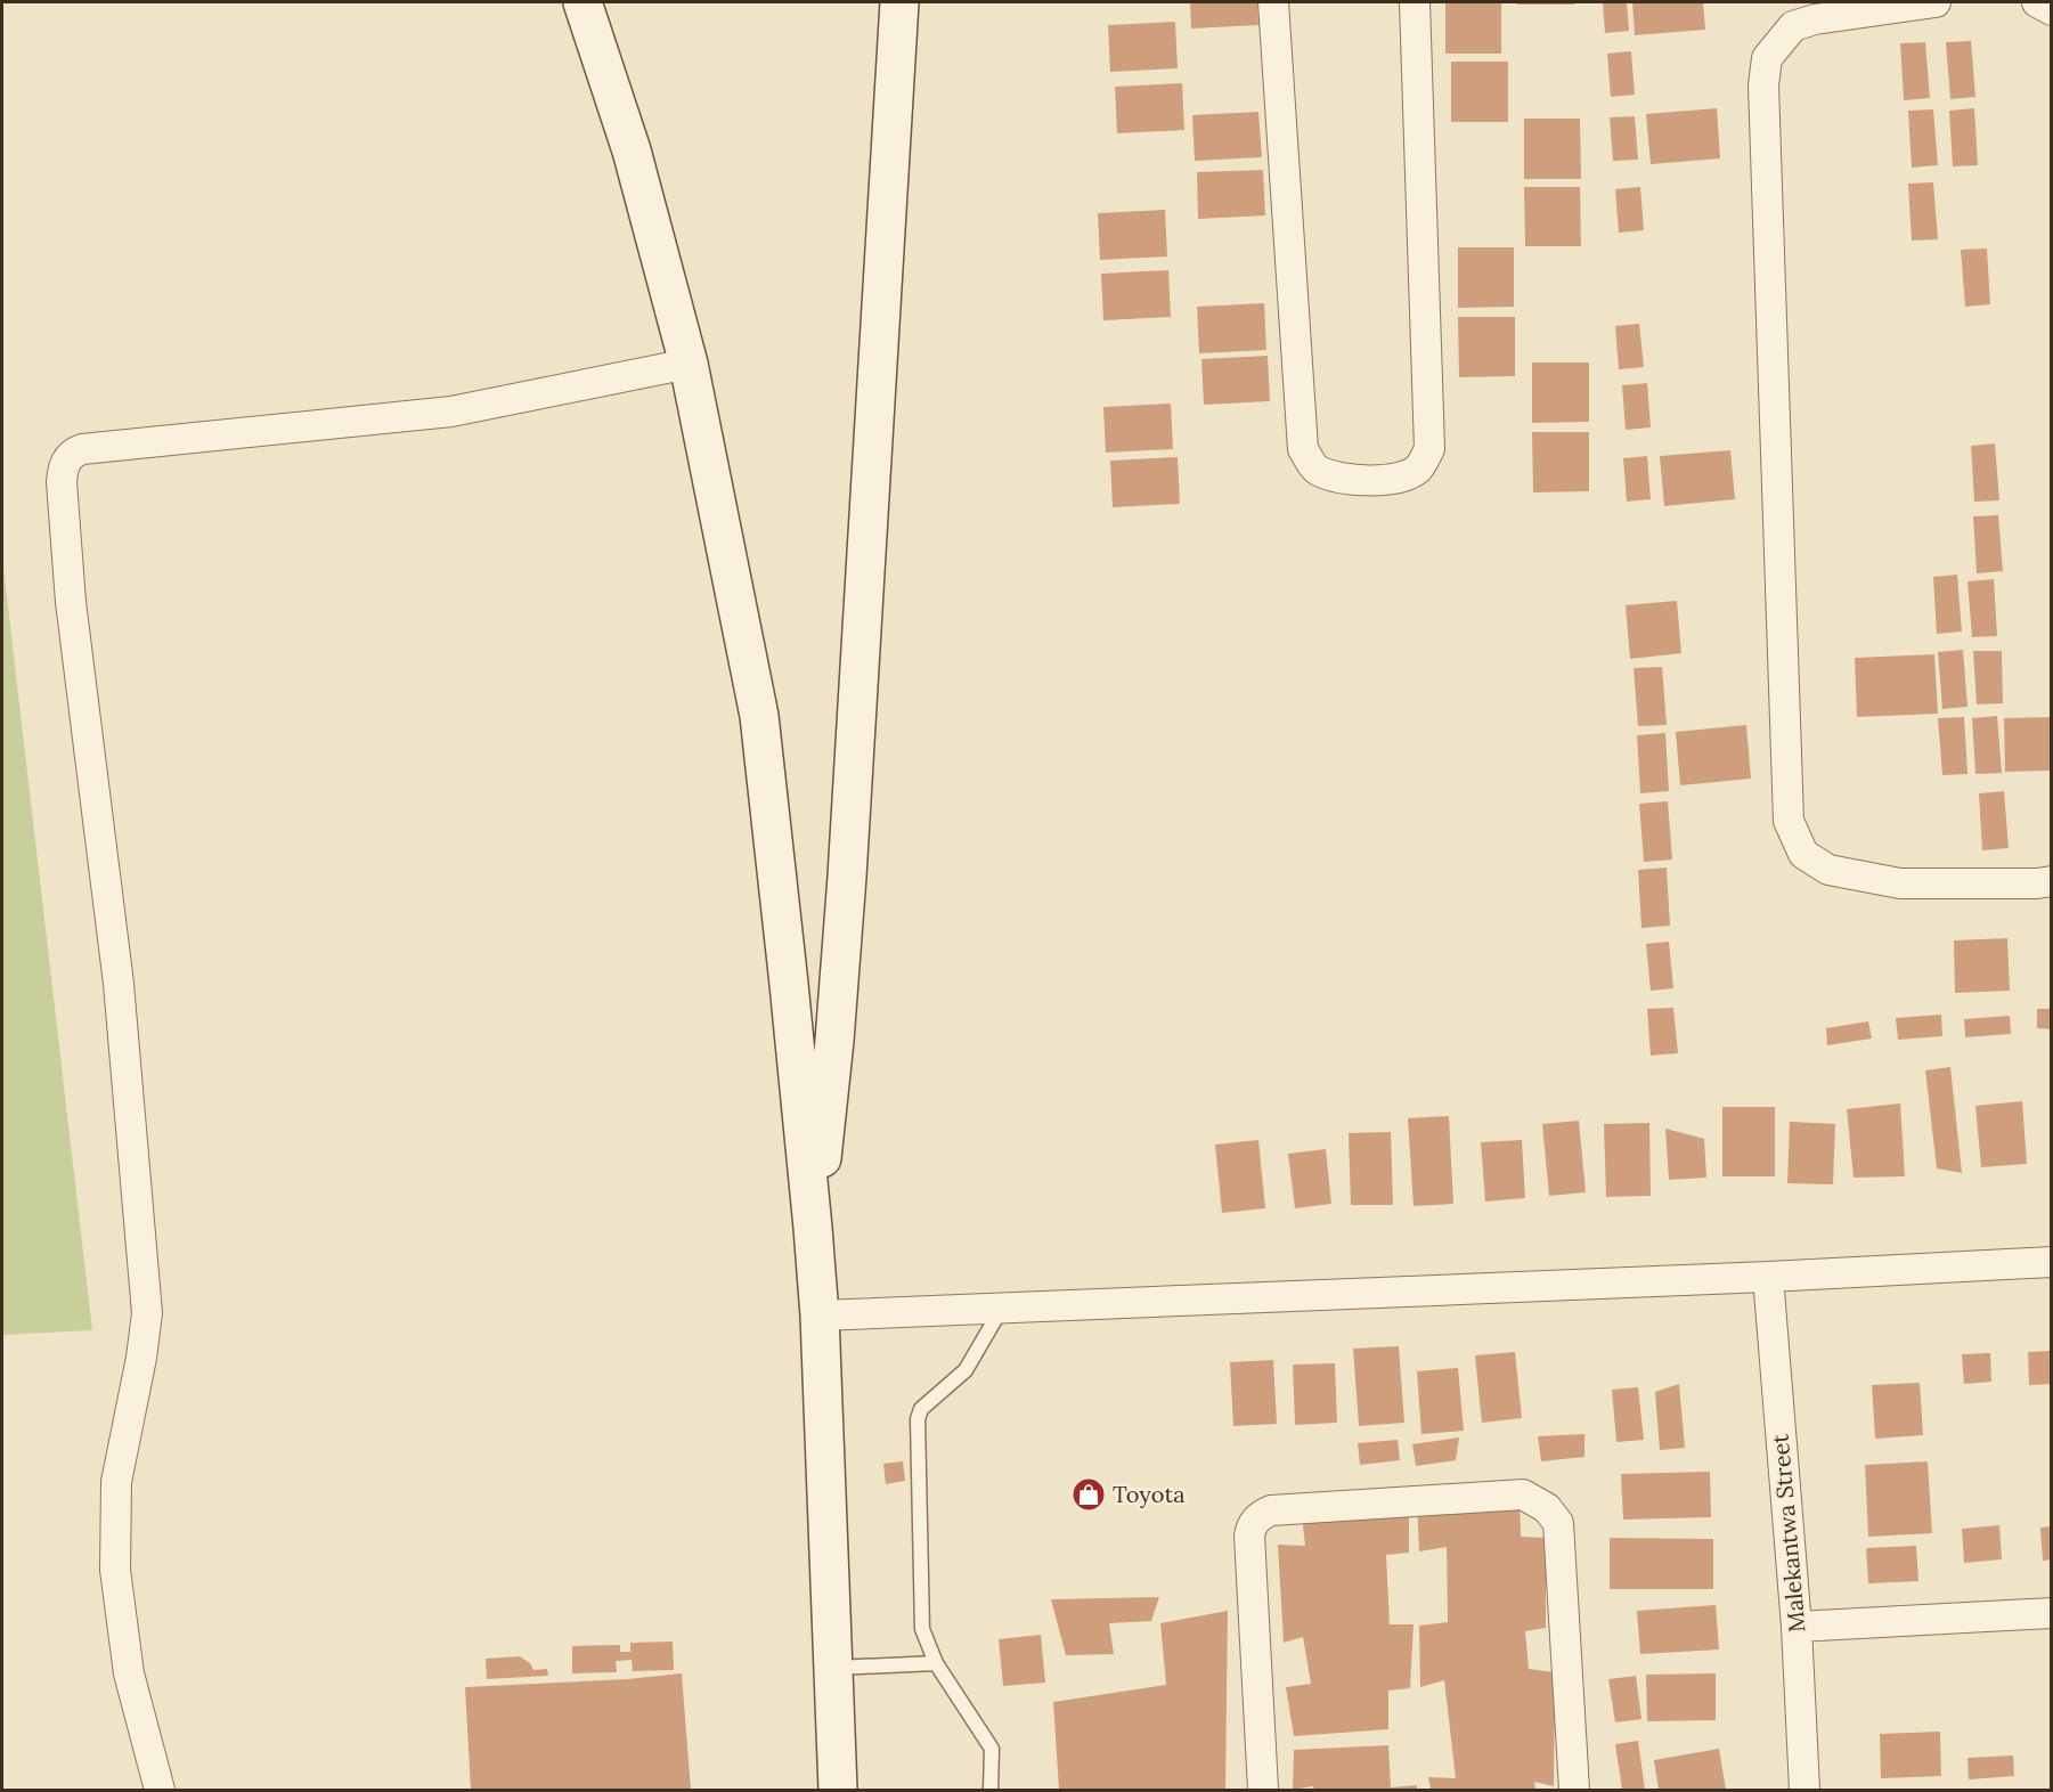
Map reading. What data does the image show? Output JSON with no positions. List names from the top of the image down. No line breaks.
{"streets":{"street":["Malekantwa Street"]},"places":{"shop":["Toyota"]}}
